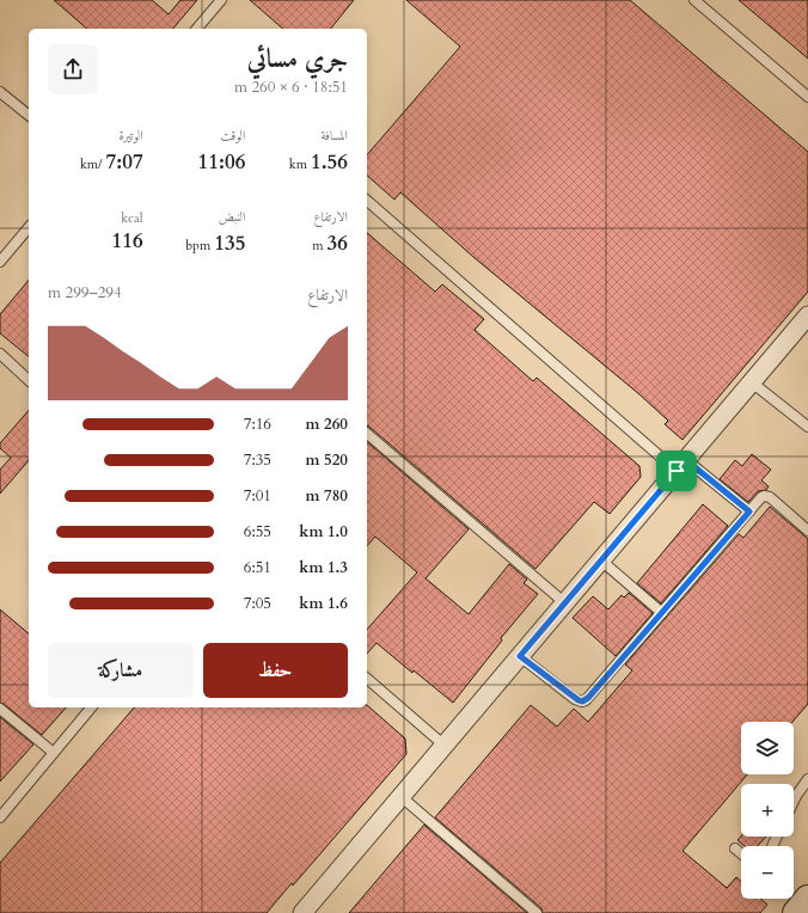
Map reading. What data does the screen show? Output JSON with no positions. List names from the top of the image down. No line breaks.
{"page":{"heading":["جري مسائي","18:51 · 6 × 260 m"],"stats":[["المسافة","1.56 km"],["الوقت","11:06"],["الوتيرة","7:07 /km"],["الارتفاع","36 m"],["النبض","135 bpm"],["kcal","116"]],"chart":["الارتفاع","294–299 m"],"list":[{"name":"260 m","note":"7:16"},{"name":"520 m","note":"7:35"},{"name":"780 m","note":"7:01"},{"name":"1.0 km","note":"6:55"},{"name":"1.3 km","note":"6:51"},{"name":"1.6 km","note":"7:05"}],"buttons":["حفظ","مشاركة"],"map_buttons":["+","−"]}}
